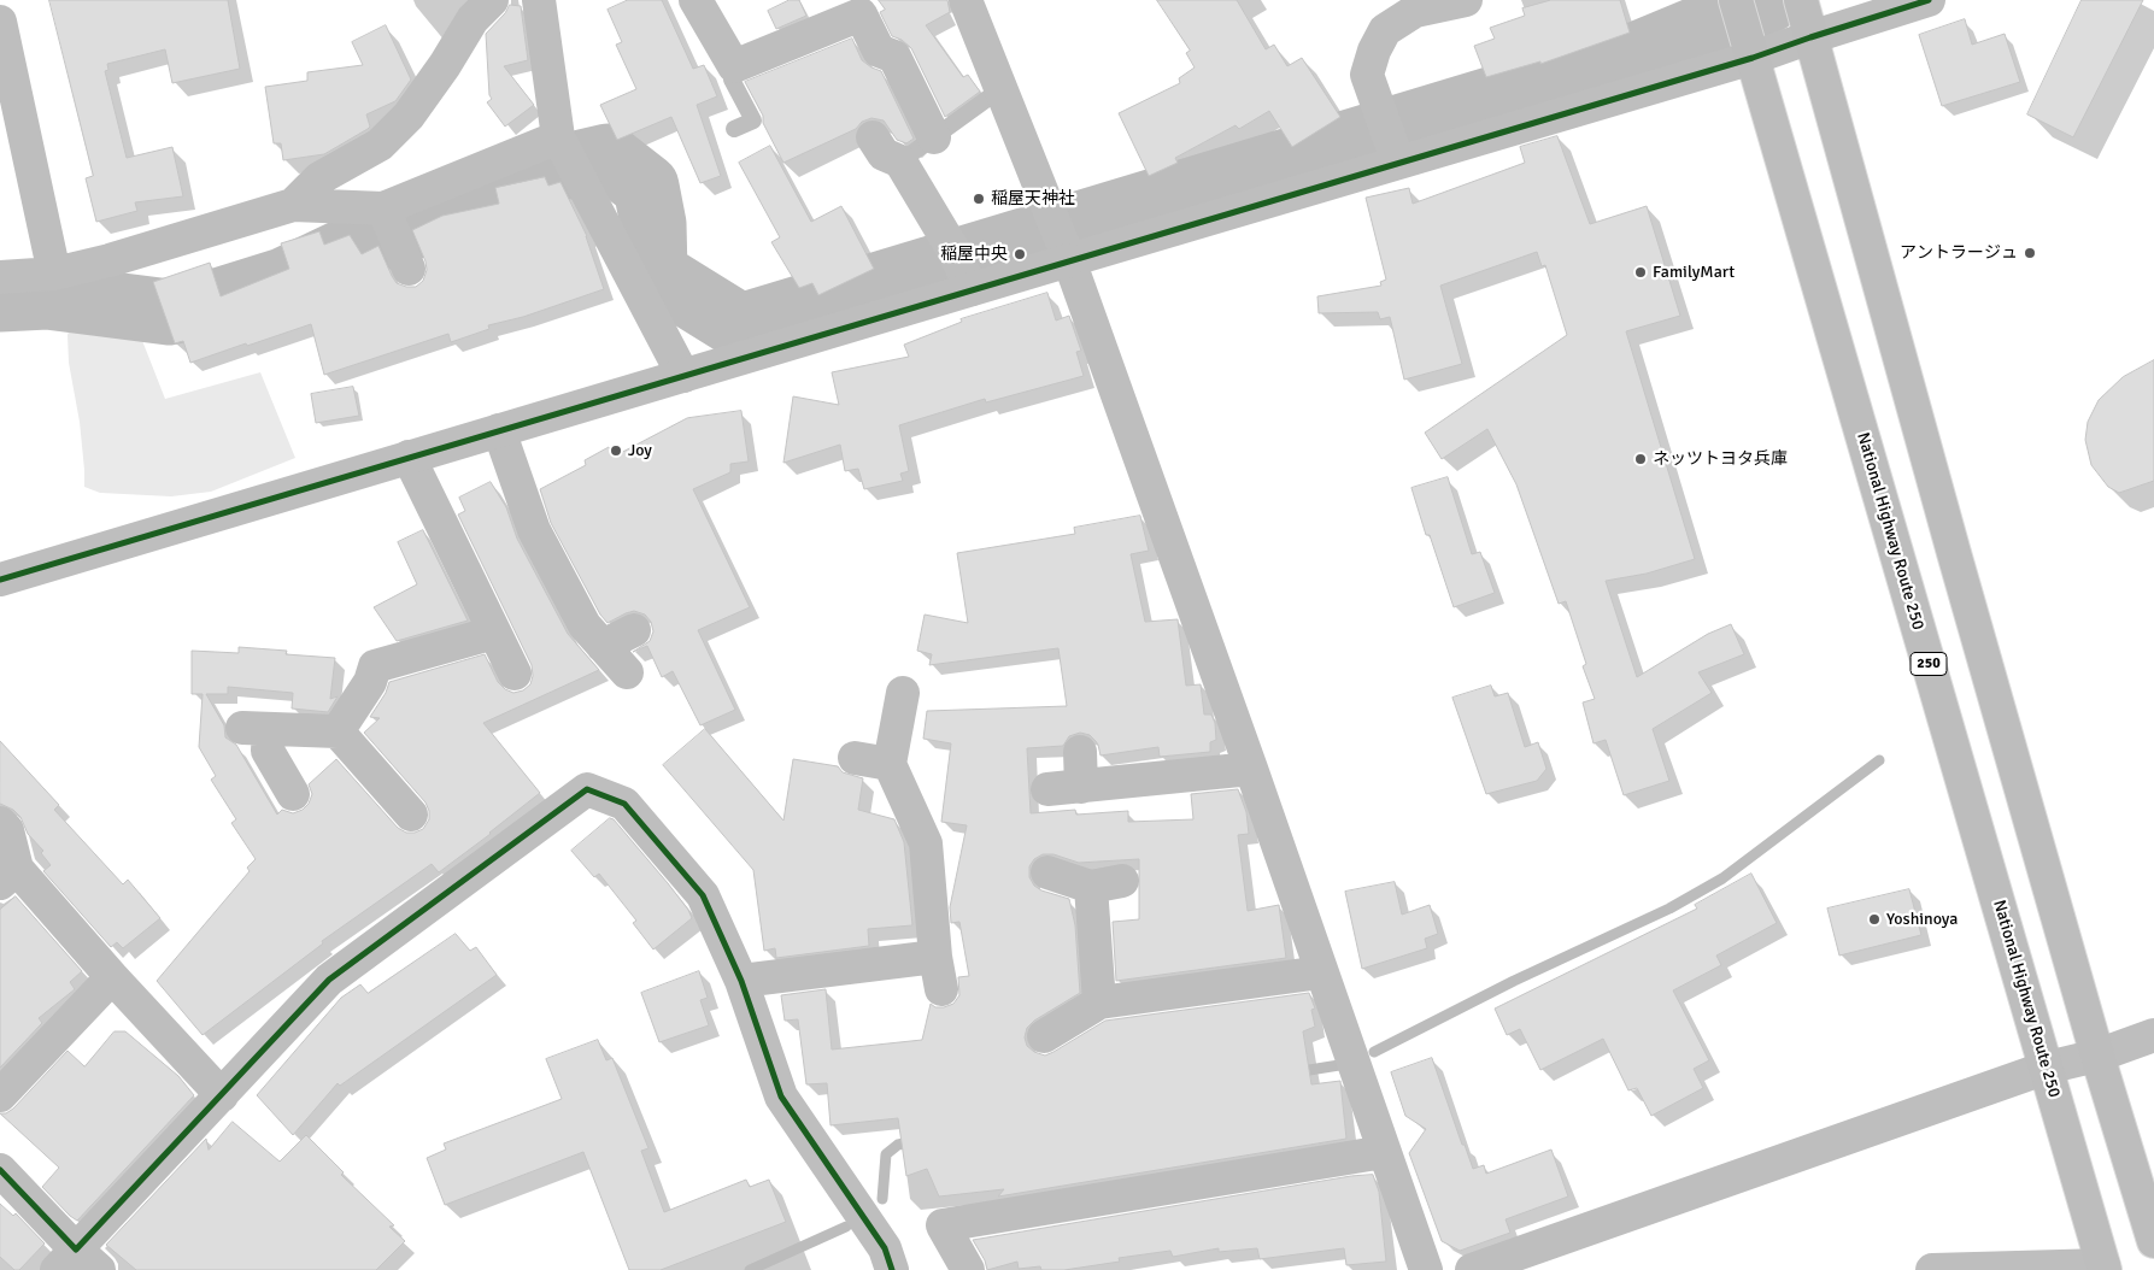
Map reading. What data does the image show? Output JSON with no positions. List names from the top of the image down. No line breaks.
{"streets":{"highway":["National Highway Route 250","250"]},"places":["稲屋天神社","アントラージュ","稲屋中央","FamilyMart","Joy","ネッツトヨタ兵庫","Yoshinoya"]}
